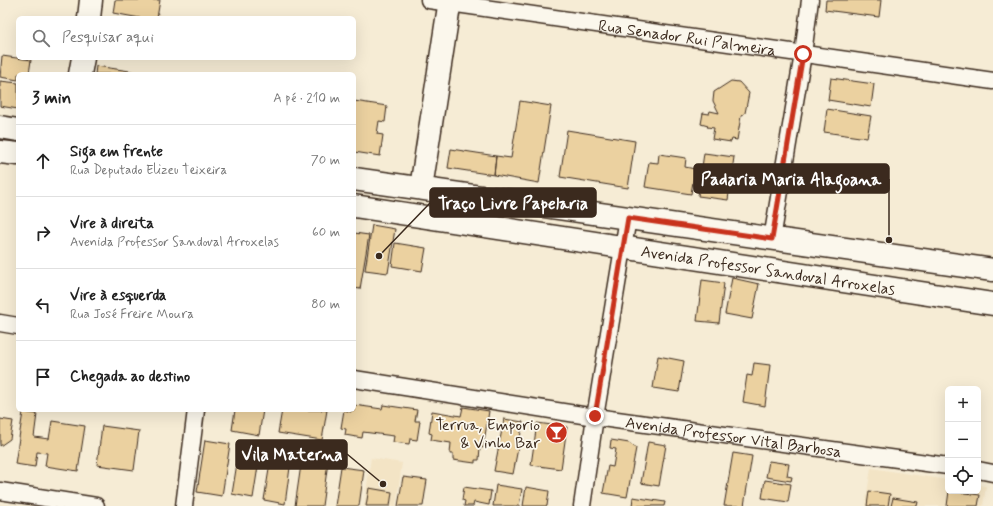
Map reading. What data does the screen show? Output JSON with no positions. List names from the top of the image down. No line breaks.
{"streets":{"street":["Rua Senador Rui Palmeira","Avenida Professor Sandoval Arroxelas","Avenida Professor Vital Barbosa"]},"places":{"other":["Padaria Maria Alagoana","Traço Livre Papelaria","Vila Materna"],"bar":["Terrua, Emporio & Vinho Bar"]},"page":{"search":"Pesquisar aqui","heading":["3 min","A pé · 210 m"],"list":[["Siga em frente","Rua Deputado Elizeu Teixeira","70 m"],["Vire à direita","Avenida Professor Sandoval Arroxelas","60 m"],["Vire à esquerda","Rua José Freire Moura","80 m"],"Chegada ao destino"],"map_buttons":["+","−"]}}
